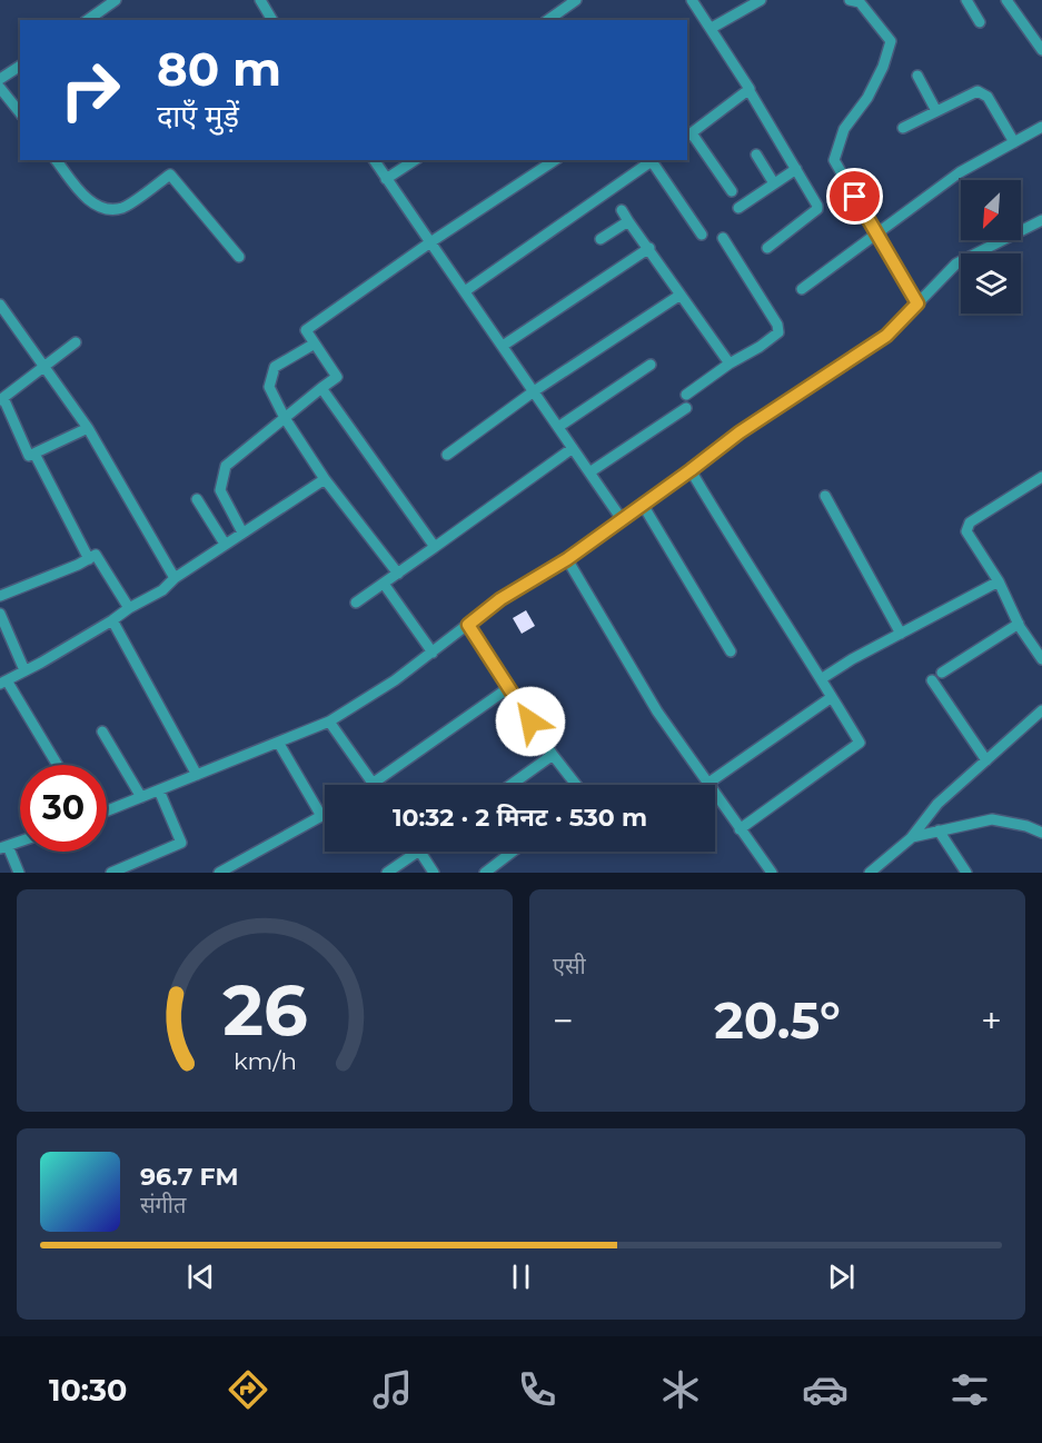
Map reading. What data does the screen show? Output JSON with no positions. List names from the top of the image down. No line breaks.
{"north":"bottom left","page":{"turn":["80 m","दाएँ मुड़ें"],"limit":"30","trip":"10:32 · 2 मिनट · 530 m","tile":"एसी","heat":["−","20.5°","+"],"song":["96.7 FM","संगीत"],"tabs":"10:30","gauge":["26","km/h"]}}
